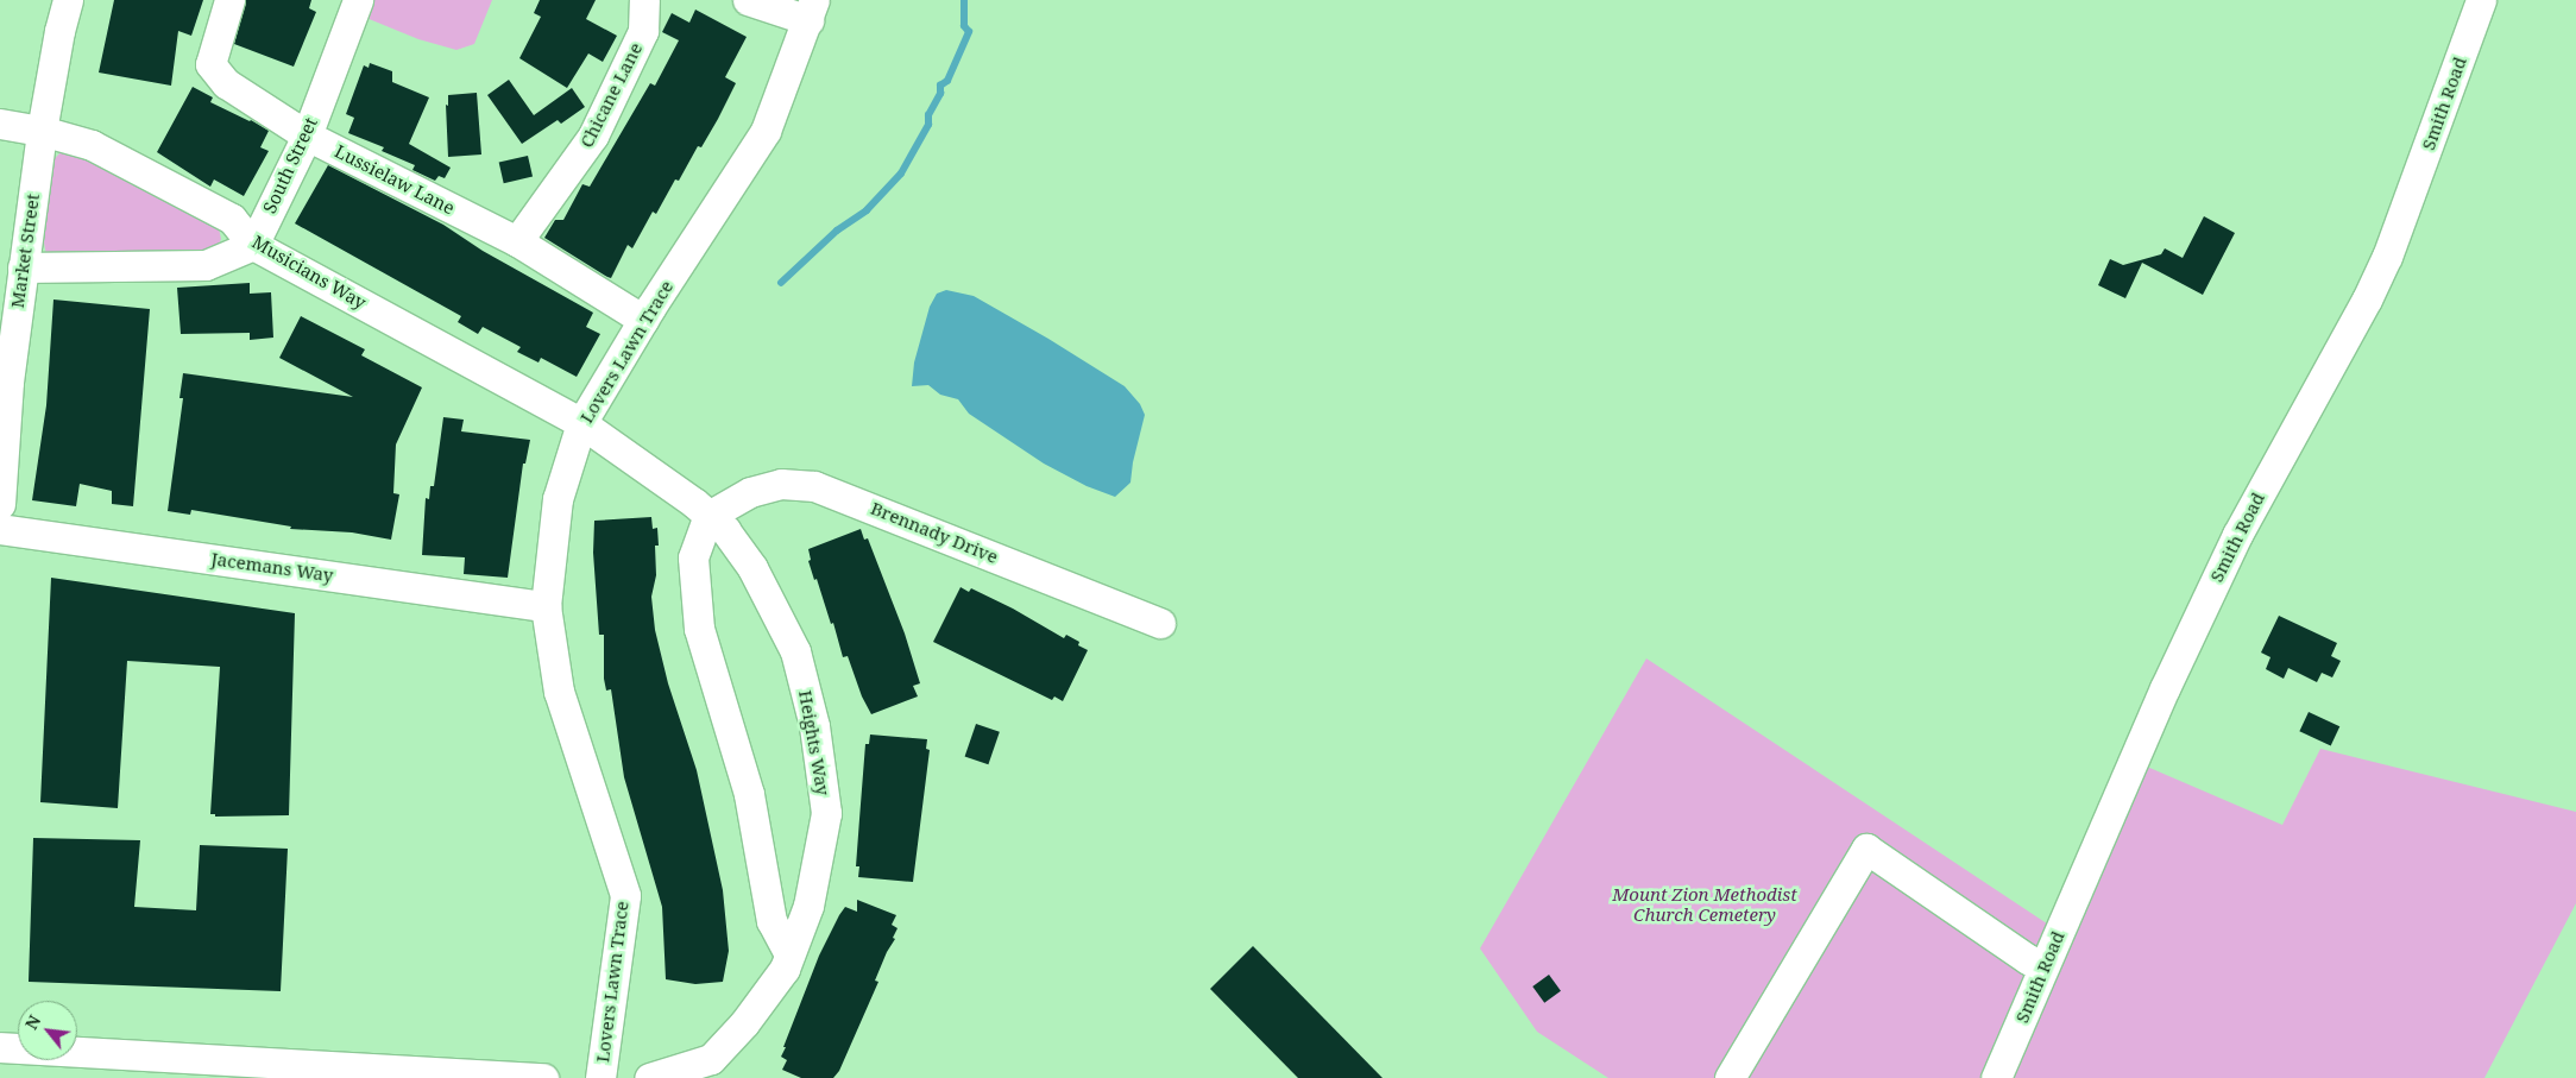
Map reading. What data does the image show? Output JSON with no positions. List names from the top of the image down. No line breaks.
{"streets":{"street":["Chicane Lane","Smith Road","South Street","Lussielaw Lane","Market Street","Musicians Way","Lovers Lawn Trace","Brennady Drive","Jacemans Way","Heights Way"]},"crossings":[["Chicane Lane","Lussielaw Lane"],["South Street","Lussielaw Lane"],["South Street","Musicians Way"],["Lussielaw Lane","Lovers Lawn Trace"],["Market Street","Musicians Way"],["Musicians Way","Lovers Lawn Trace"],["Musicians Way","Heights Way"],["Lovers Lawn Trace","Jacemans Way"],["Lovers Lawn Trace","Heights Way"],["Brennady Drive","Heights Way"]],"parks":["Mount Zion Methodist Church Cemetery"],"north":"top left"}
